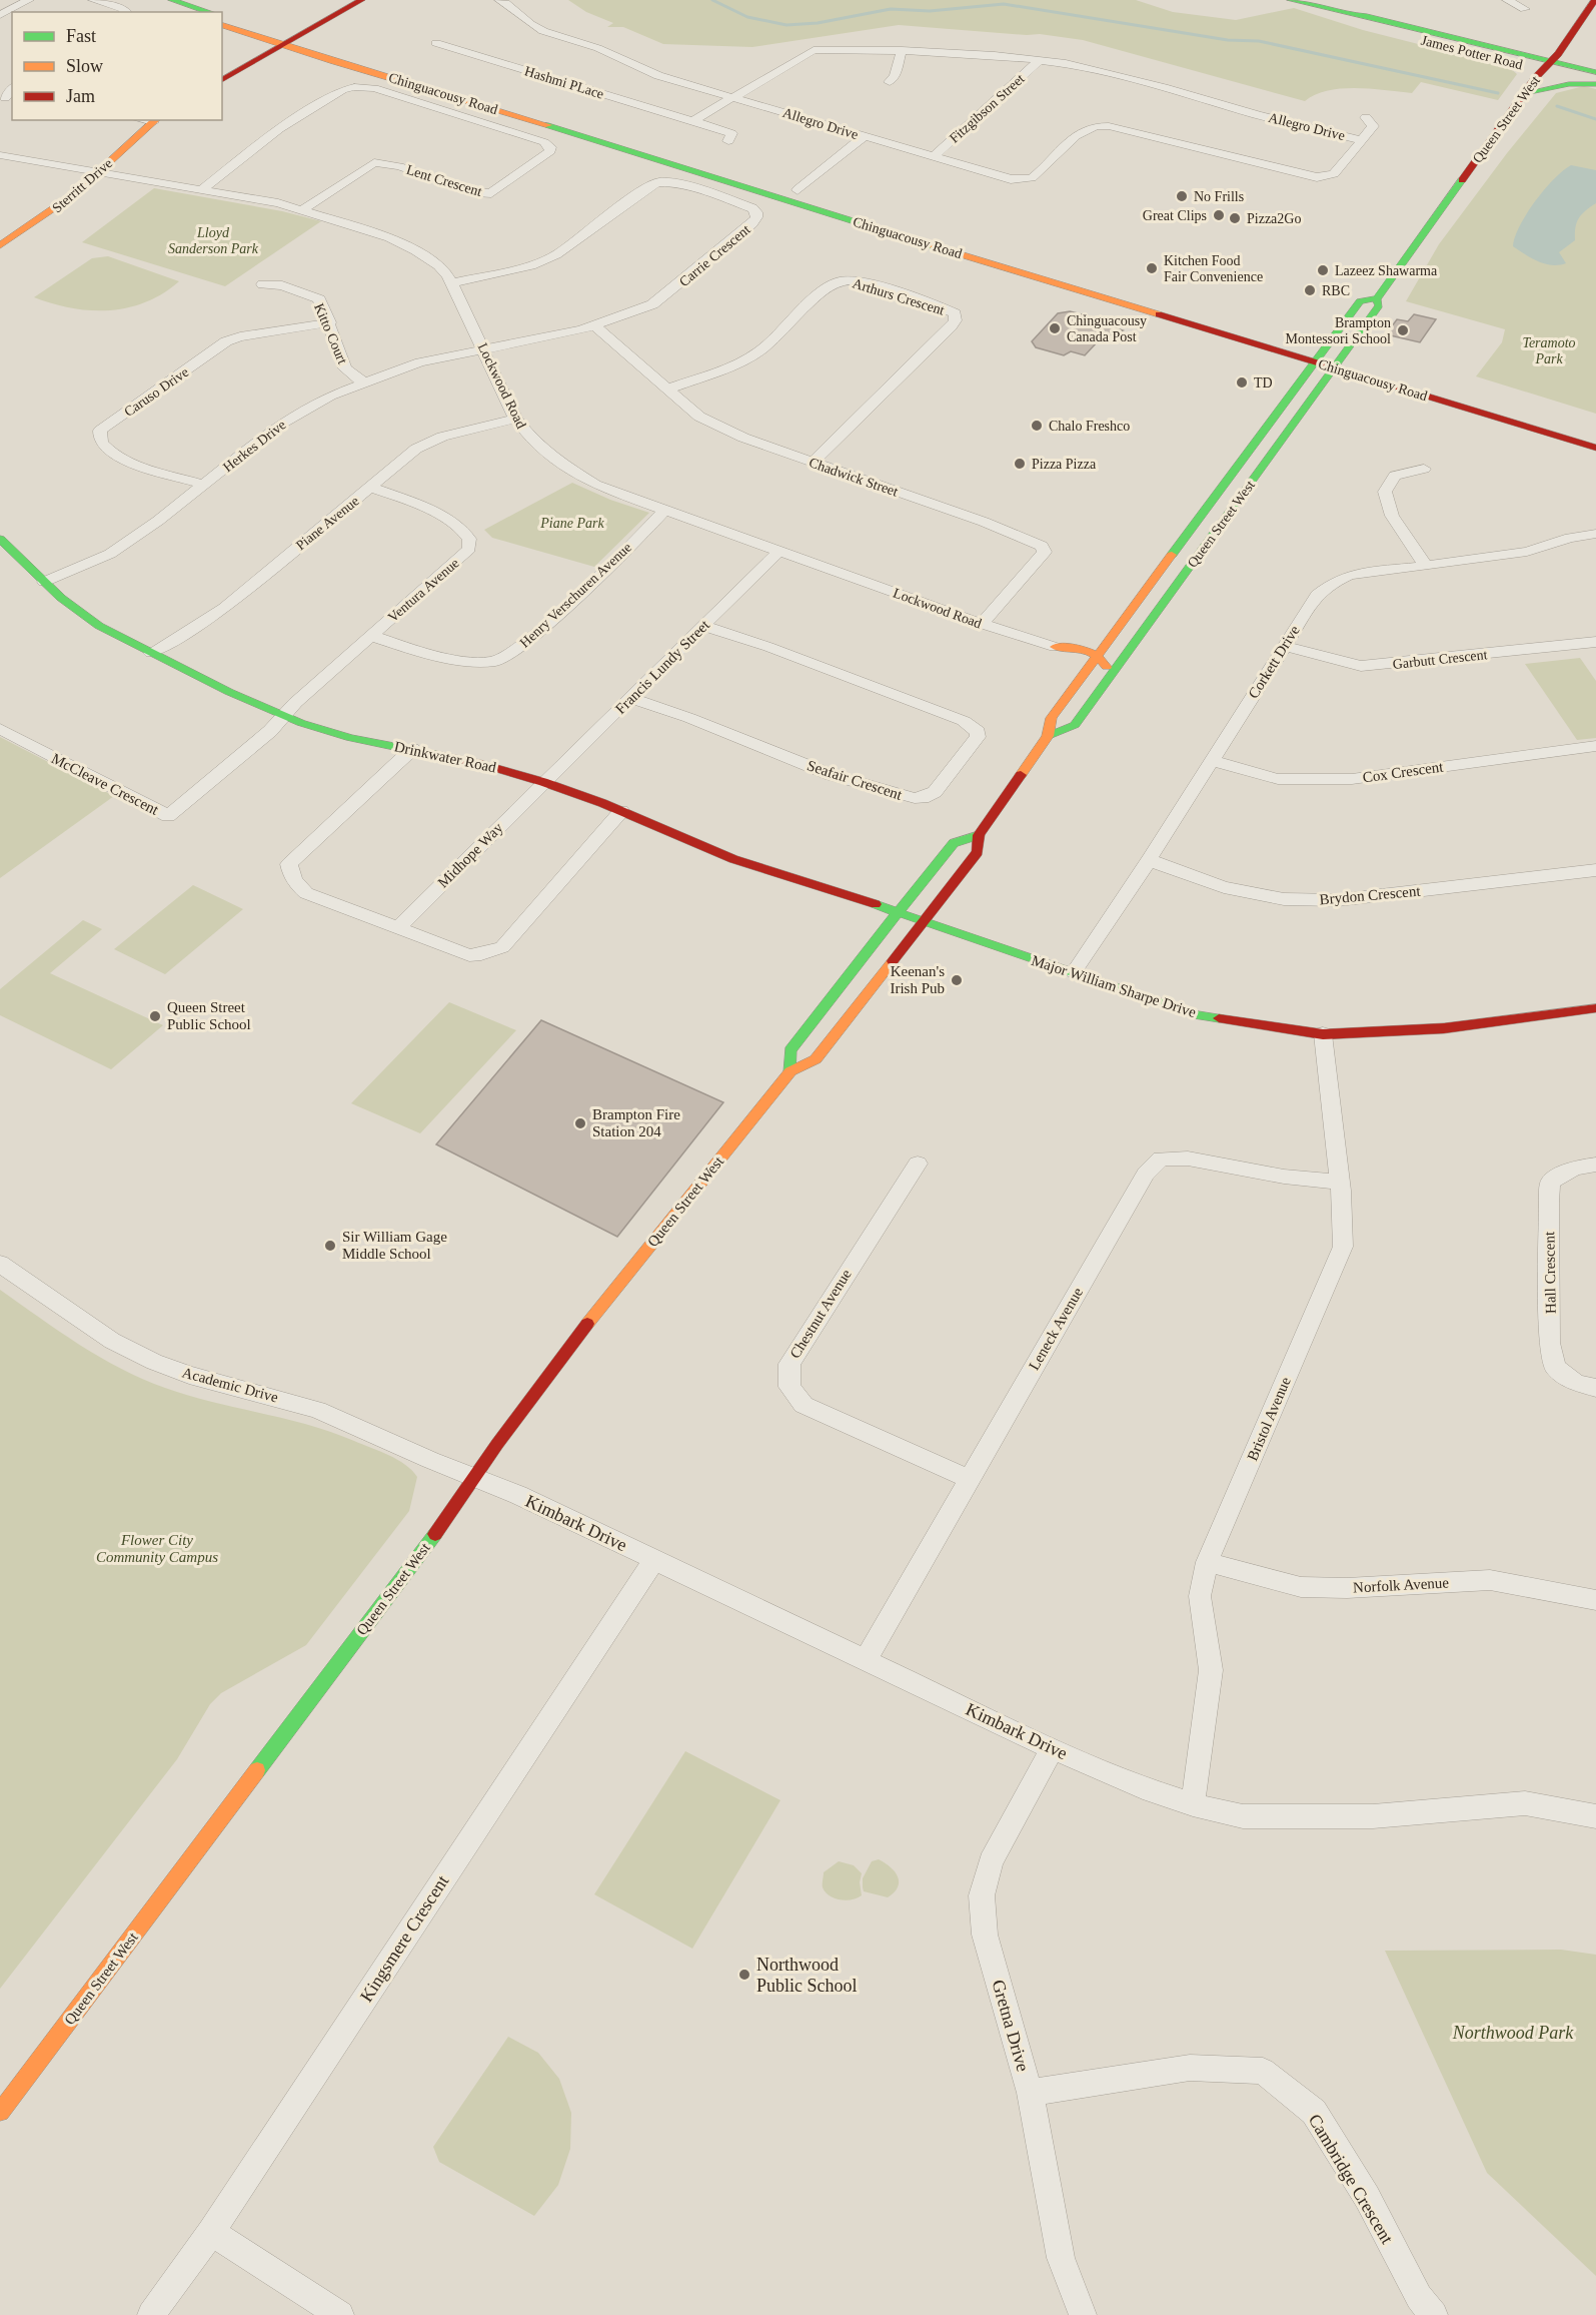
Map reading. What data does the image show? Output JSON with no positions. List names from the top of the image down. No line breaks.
{"streets":{"main road":["James Potter Road","Chinguacousy Road","Queen Street West","Sterritt Drive","Drinkwater Road","Major William Sharpe Drive"],"street":["Hashmi PLace","Fitzgibson Street","Allegro Drive","Lent Crescent","Carrie Crescent","Arthurs Crescent","Kitto Court","Lockwood Road","Caruso Drive","Herkes Drive","Chadwick Street","Piane Avenue","Ventura Avenue","Henry Verschuren Avenue","Garbutt Crescent","Corkett Drive","Francis Lundy Street","Cox Crescent","Seafair Crescent","McCleave Crescent","Midhope Way","Brydon Crescent","Hall Crescent","Chestnut Avenue","Leneck Avenue","Academic Drive","Bristol Avenue","Kimbark Drive","Norfolk Avenue","Kingsmere Crescent","Gretna Drive","Cambridge Crescent"]},"crossings":[["James Potter Road","Queen Street West"],["Chinguacousy Road","Queen Street West"],["Fitzgibson Street","Allegro Drive"],["Queen Street West","Drinkwater Road"],["Queen Street West","Major William Sharpe Drive"],["Queen Street West","Academic Drive"],["Queen Street West","Kimbark Drive"],["Lent Crescent","Lockwood Road"],["Sterritt Drive","Lockwood Road"],["Carrie Crescent","Lockwood Road"],["Carrie Crescent","Herkes Drive"],["Carrie Crescent","Chadwick Street"],["Arthurs Crescent","Chadwick Street"],["Kitto Court","Caruso Drive"],["Kitto Court","Herkes Drive"],["Lockwood Road","Herkes Drive"],["Lockwood Road","Chadwick Street"],["Lockwood Road","Piane Avenue"],["Lockwood Road","Henry Verschuren Avenue"],["Lockwood Road","Francis Lundy Street"],["Caruso Drive","Herkes Drive"],["Herkes Drive","Drinkwater Road"],["Piane Avenue","Ventura Avenue"],["Piane Avenue","Drinkwater Road"],["Ventura Avenue","Henry Verschuren Avenue"],["Ventura Avenue","Drinkwater Road"],["Ventura Avenue","McCleave Crescent"],["Garbutt Crescent","Corkett Drive"],["Corkett Drive","Cox Crescent"],["Corkett Drive","Brydon Crescent"],["Corkett Drive","Major William Sharpe Drive"],["Francis Lundy Street","Drinkwater Road"],["Francis Lundy Street","Seafair Crescent"],["Francis Lundy Street","Midhope Way"],["Drinkwater Road","McCleave Crescent"],["Drinkwater Road","Midhope Way"],["Drinkwater Road","Major William Sharpe Drive"],["Major William Sharpe Drive","Bristol Avenue"],["Chestnut Avenue","Leneck Avenue"],["Leneck Avenue","Bristol Avenue"],["Leneck Avenue","Kimbark Drive"],["Academic Drive","Kimbark Drive"],["Bristol Avenue","Kimbark Drive"],["Bristol Avenue","Norfolk Avenue"],["Kimbark Drive","Kingsmere Crescent"],["Kimbark Drive","Gretna Drive"],["Gretna Drive","Cambridge Crescent"]],"parks":["Lloyd Sanderson Park","Teramoto Park","Piane Park","Flower City Community Campus","Northwood Park"],"places":["No Frills","Great Clips","Pizza2Go","Kitchen Food Fair Convenience","Lazeez Shawarma","RBC","Chinguacousy Canada Post","Brampton Montessori School","TD","Chalo Freshco","Pizza Pizza","Keenan's Irish Pub","Queen Street Public School","Brampton Fire Station 204","Sir William Gage Middle School","Northwood Public School"],"legend":["Fast","Slow","Jam"]}
